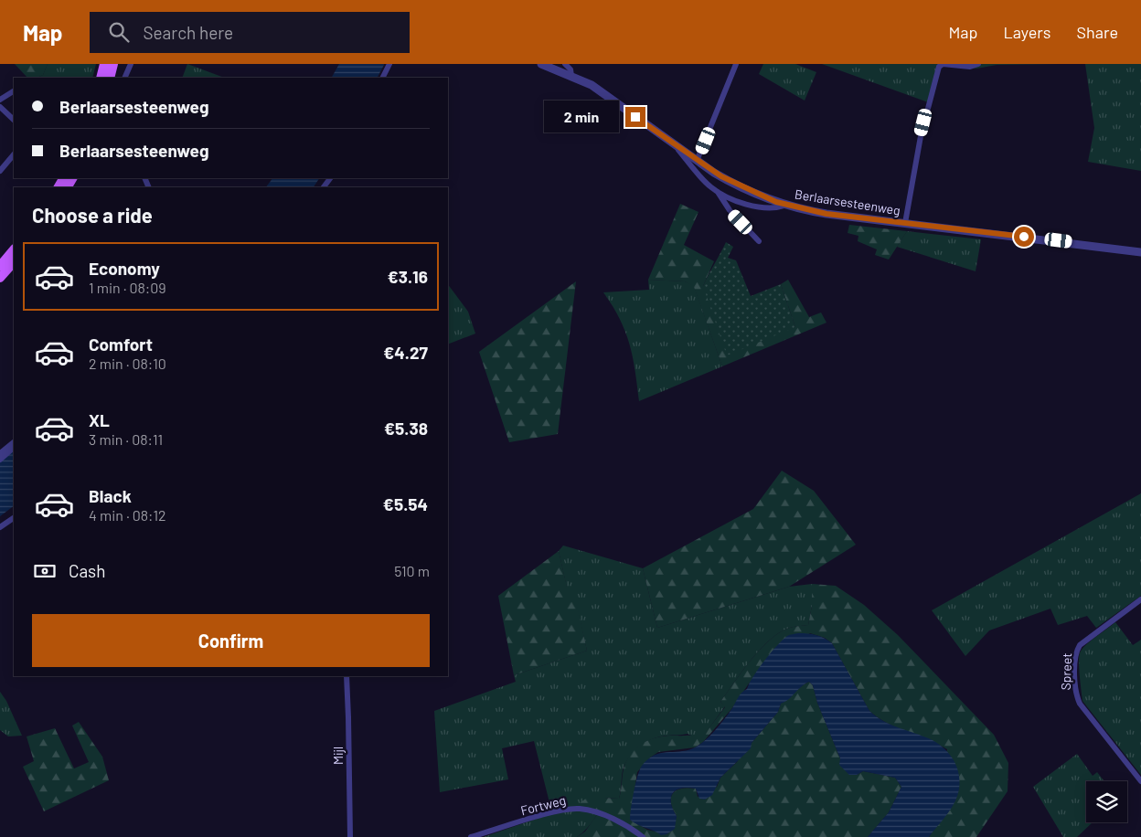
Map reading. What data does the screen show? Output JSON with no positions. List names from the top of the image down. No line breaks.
{"streets":{"street":["Berlaarsesteenweg","Spreet","Mijl","Fortweg"]},"page":{"header":"Map","search":"Search here","nav":["Map","Layers","Share"],"banner":["Berlaarsesteenweg","Berlaarsesteenweg"],"bubble":"2 min","heading":"Choose a ride","list":[{"name":"Economy","note":"1 min · 08:09","value":"€3.16"},{"name":"Comfort","note":"2 min · 08:10","value":"€4.27"},{"name":"XL","note":"3 min · 08:11","value":"€5.38"},{"name":"Black","note":"4 min · 08:12","value":"€5.54"}],"pay":["Cash","510 m"],"buttons":"Confirm"}}
